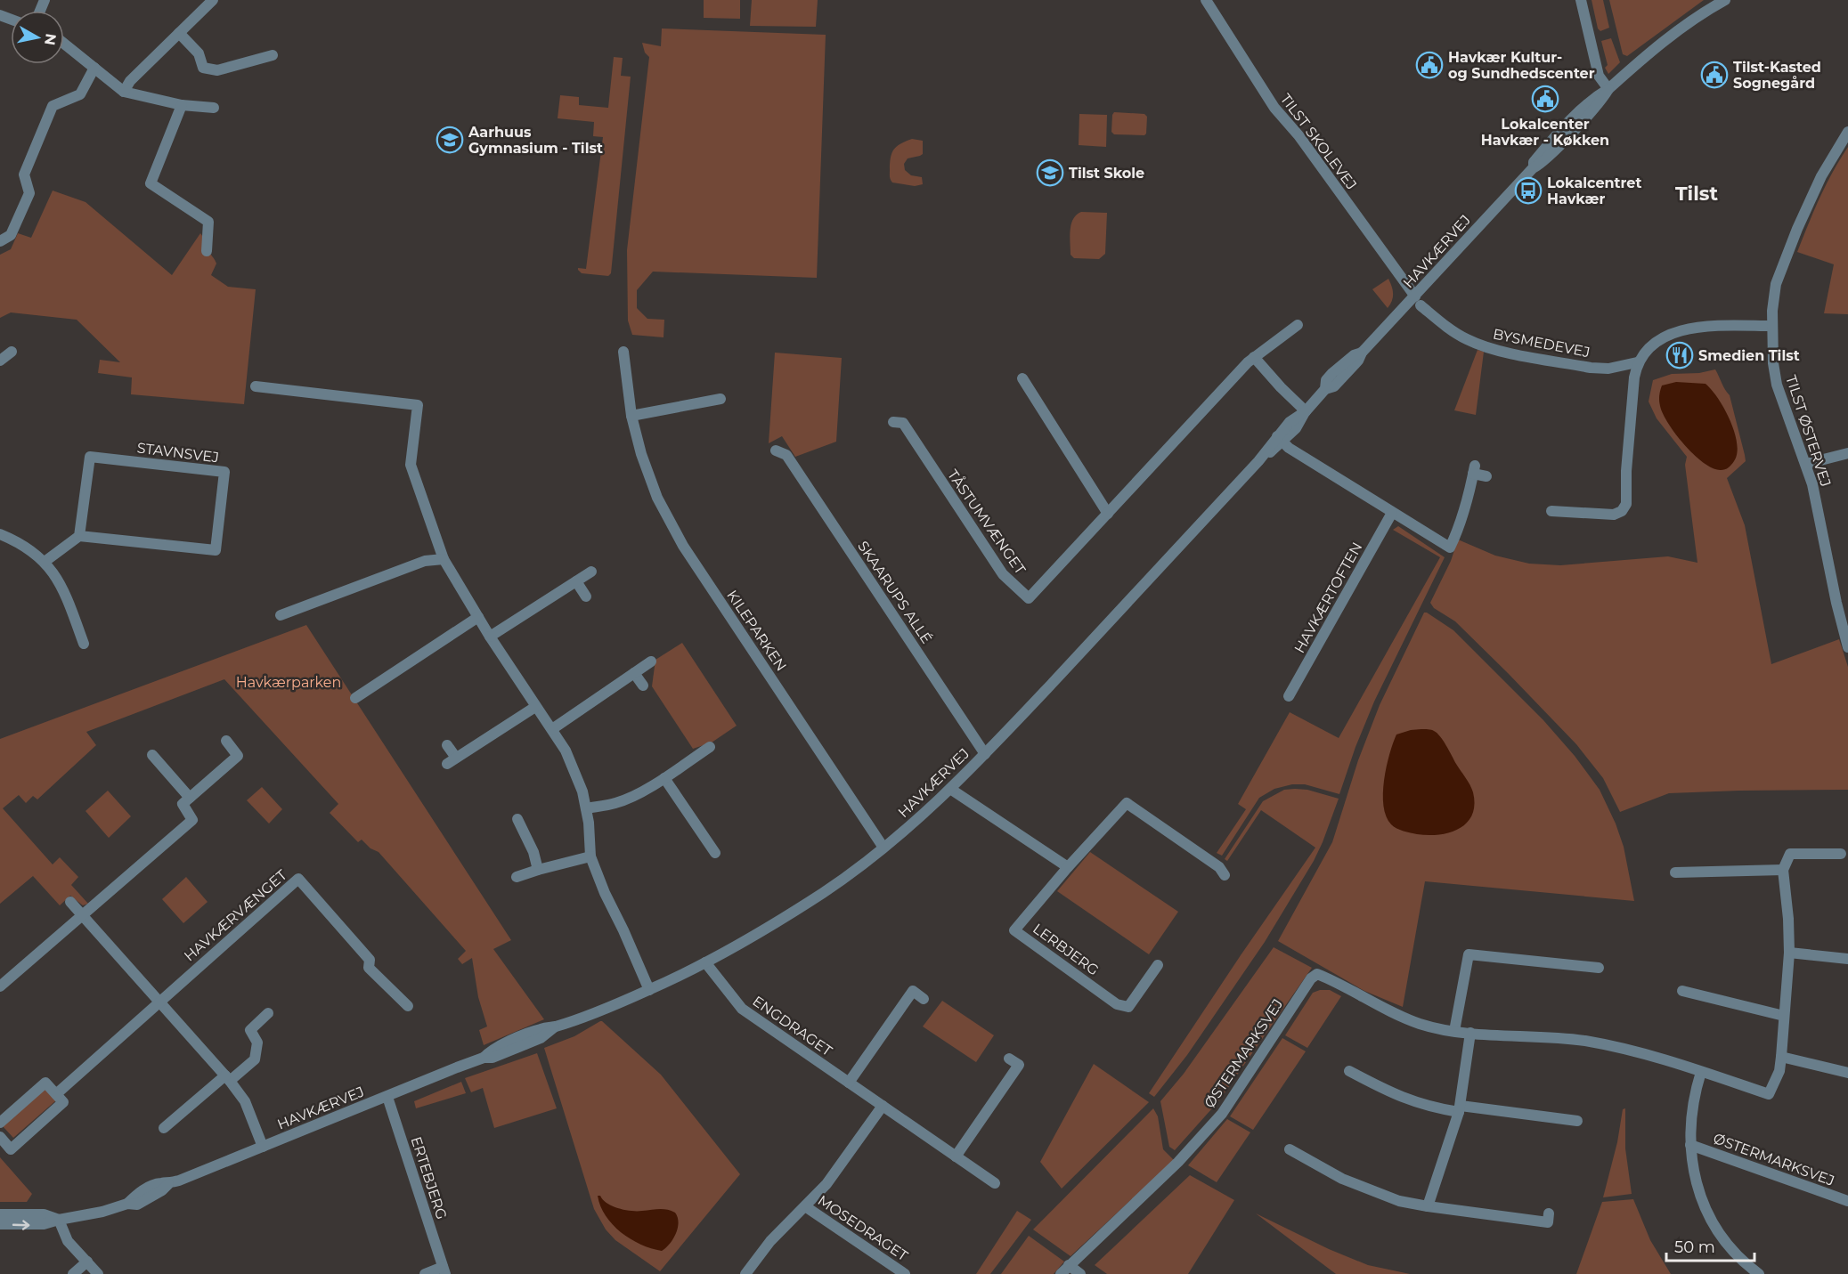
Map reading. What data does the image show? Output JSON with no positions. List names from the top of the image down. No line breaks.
{"streets":{"street":["TILST SKOLEVEJ","HAVKÆRVEJ","BYSMEDEVEJ","TILST ØSTERVEJ","STAVNSVEJ","TÅSTUMVÆNGET","SKAARUPS ALLÉ","HAVKÆRTOFTEN","KILEPARKEN","HAVKÆRVÆNGET","LERBJERG","ENGDRAGET","ØSTERMARKSVEJ","ERTEBJERG","MOSEDRAGET"]},"crossings":[["TILST SKOLEVEJ","HAVKÆRVEJ"],["TILST SKOLEVEJ","BYSMEDEVEJ"],["HAVKÆRVEJ","BYSMEDEVEJ"],["HAVKÆRVEJ","SKAARUPS ALLÉ"],["HAVKÆRVEJ","KILEPARKEN"],["HAVKÆRVEJ","ENGDRAGET"],["HAVKÆRVEJ","ERTEBJERG"],["ENGDRAGET","MOSEDRAGET"]],"districts":["Tilst"],"parks":["Havkærparken"],"places":{"public building":["Havkær Kultur- og Sundhedscenter","Tilst-Kasted Sognegård","Lokalcenter Havkær - Køkken"],"school or university":["Aarhuus Gymnasium - Tilst","Tilst Skole"],"bus stop":["Lokalcentret Havkær"],"restaurant":["Smedien Tilst"]},"scale_bar":"50 m","north":"right"}
